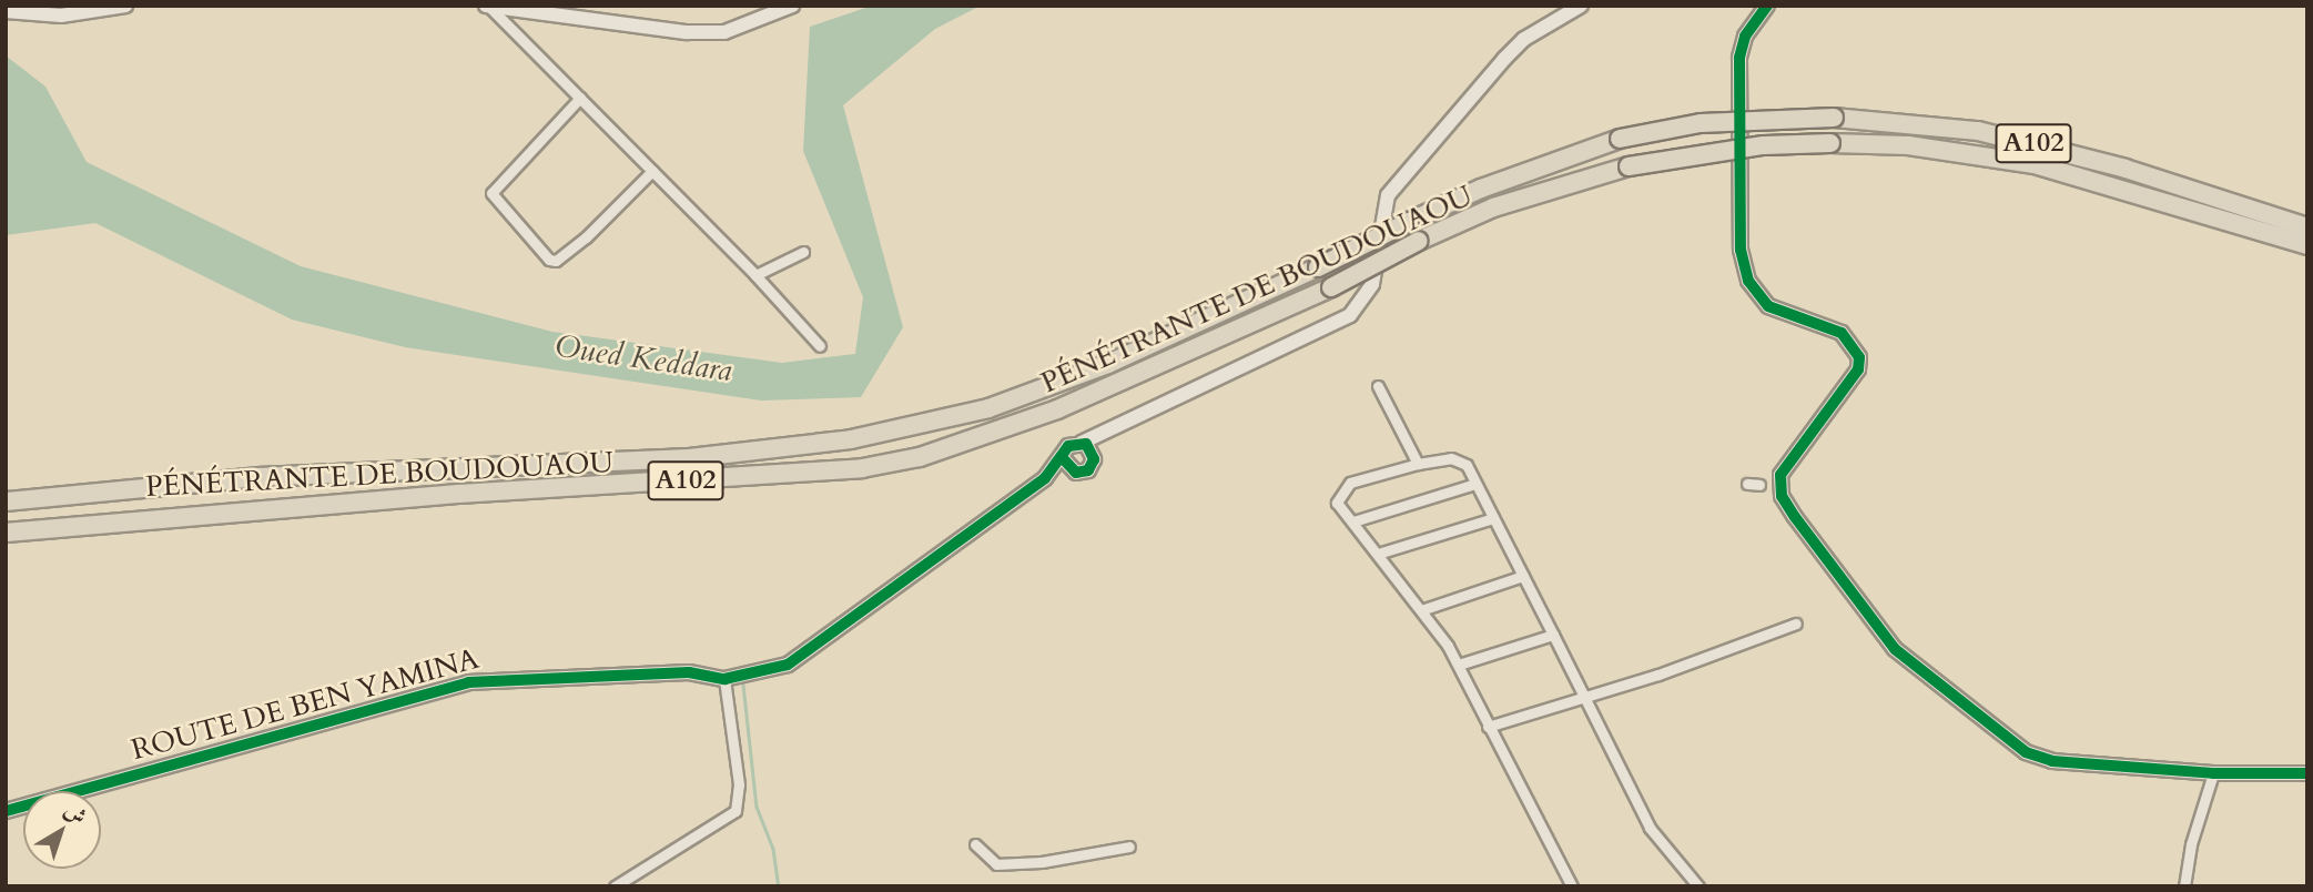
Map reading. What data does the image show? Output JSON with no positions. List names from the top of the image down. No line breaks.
{"streets":{"highway":["A102","PÉNÉTRANTE DE BOUDOUAOU"],"street":["ROUTE DE BEN YAMINA"]},"water":["Oued Keddara"],"north":"top right"}
